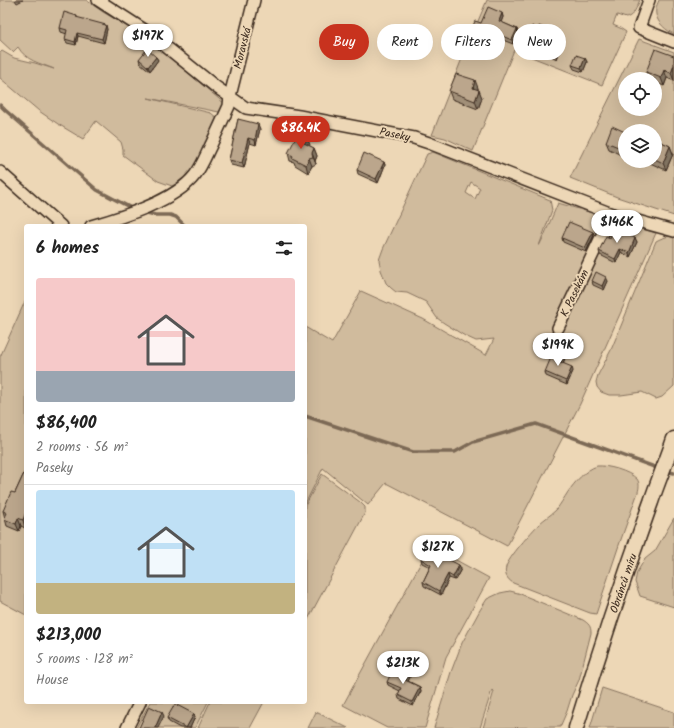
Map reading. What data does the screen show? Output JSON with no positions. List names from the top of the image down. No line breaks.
{"streets":{"main road":["Obránců míru"],"street":["Moravská","Paseky","K Pasekám"]},"crossings":[["Moravská","Paseky"],["Paseky","K Pasekám"]],"page":{"price":["$197K","$86.4K","$146K","$199K","$127K","$213K"],"chip":["Buy","Rent","Filters","New"],"heading":"6 homes","list":[{"name":"$86,400","note":"2 rooms · 56 m² · Paseky"},{"name":"$213,000","note":"5 rooms · 128 m² · House"}]}}
